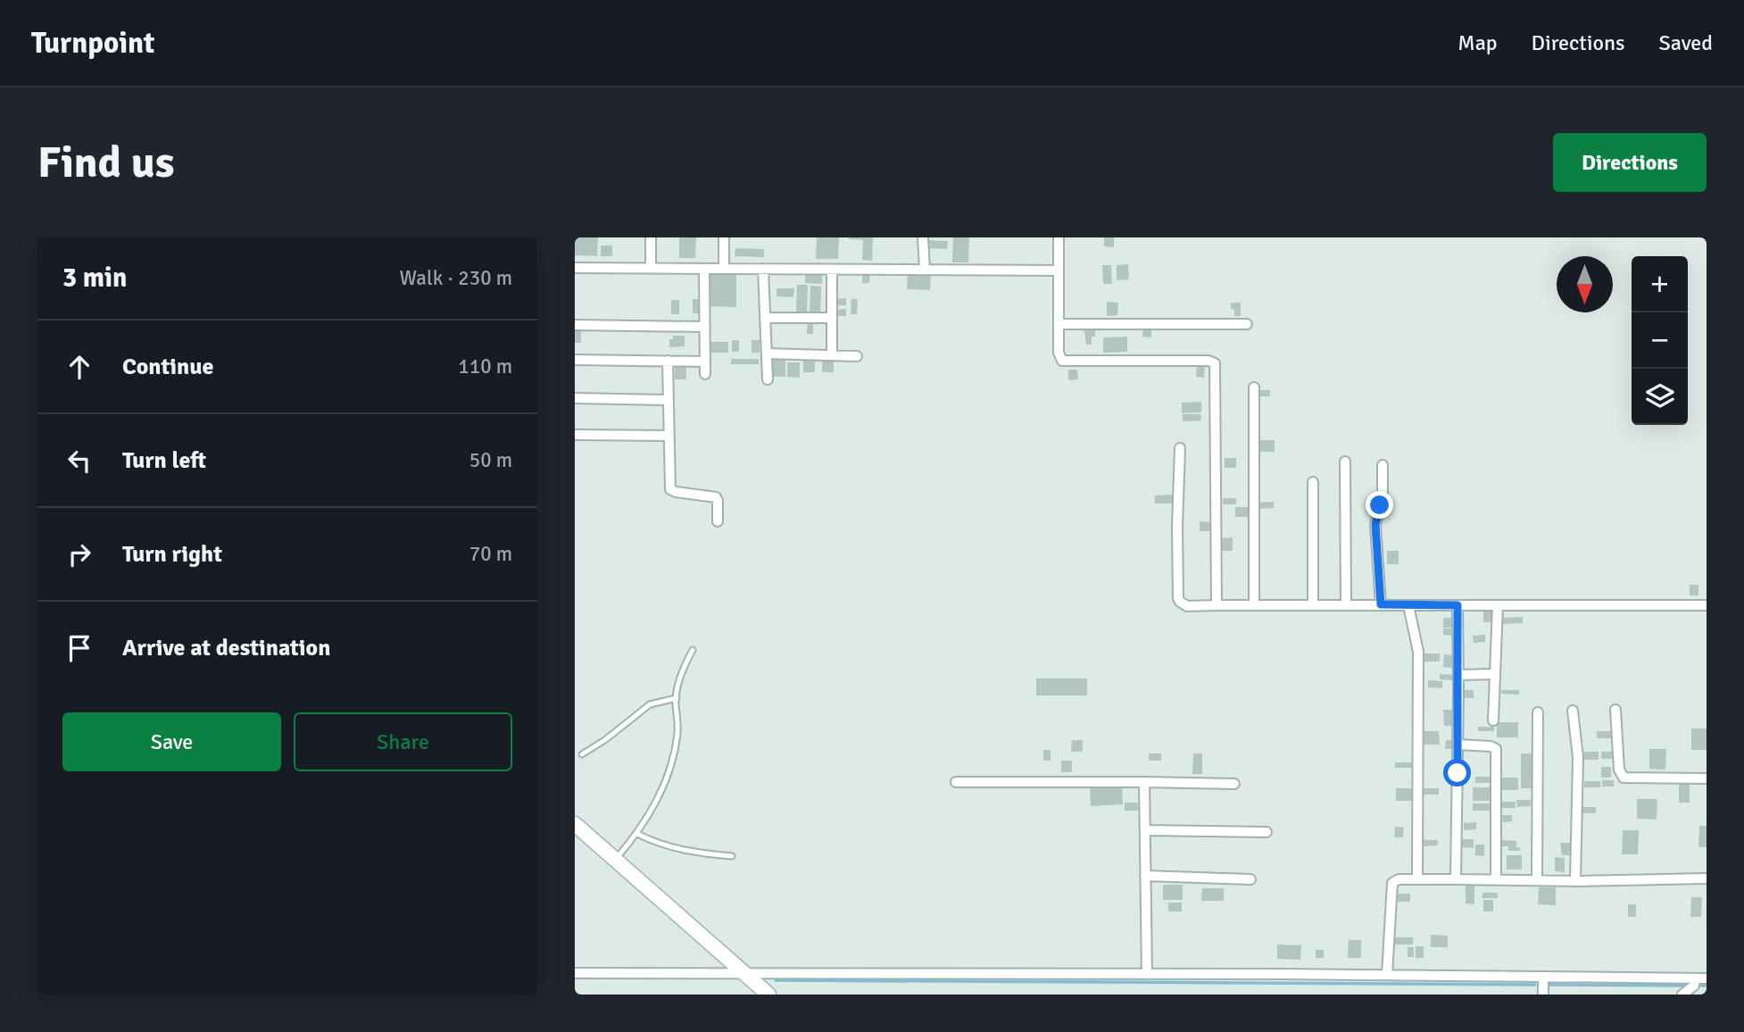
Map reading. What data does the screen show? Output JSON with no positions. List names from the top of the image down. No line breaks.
{"north":"bottom","page":{"header":"Turnpoint","nav":["Map","Directions","Saved"],"buttons":["Directions",["Save","Share"]],"title":"Find us","heading":["3 min","Walk · 230 m"],"map_buttons":["+","−"],"list":[["Continue","110 m"],["Turn left","50 m"],["Turn right","70 m"],"Arrive at destination"]}}
